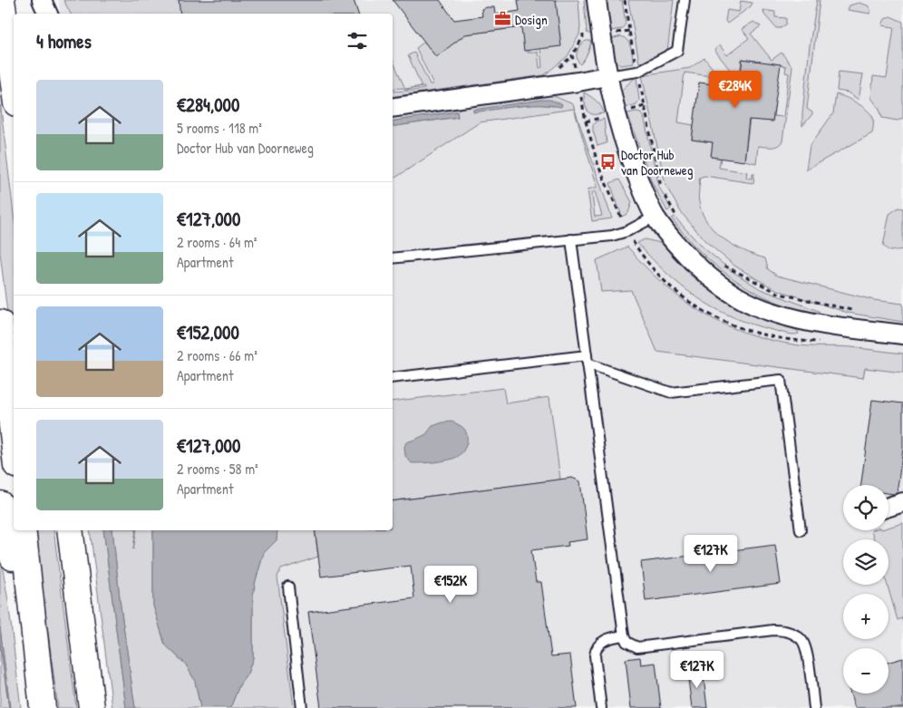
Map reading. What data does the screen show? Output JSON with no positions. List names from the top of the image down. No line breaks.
{"places":{"office":["Dosign"],"bus stop":["Doctor Hub van Doorneweg"]},"page":{"heading":"4 homes","list":[{"name":"€284,000","note":"5 rooms · 118 m² · Doctor Hub van Doorneweg"},{"name":"€127,000","note":"2 rooms · 64 m² · Apartment"},{"name":"€152,000","note":"2 rooms · 66 m² · Apartment"},{"name":"€127,000","note":"2 rooms · 58 m² · Apartment"}],"price":["€284K","€127K","€152K","€127K"],"map_buttons":["+","−"]}}
